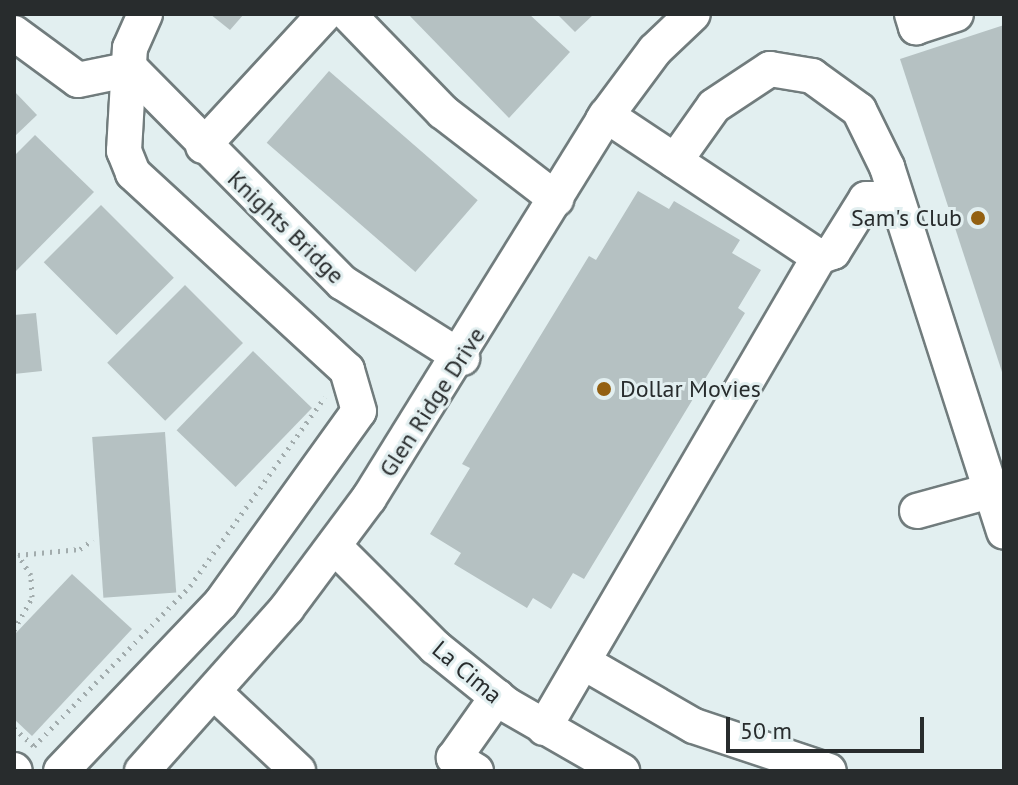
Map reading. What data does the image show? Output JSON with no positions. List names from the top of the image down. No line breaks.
{"streets":{"street":["Knights Bridge","Glen Ridge Drive","La Cima"]},"crossings":[["Knights Bridge","Glen Ridge Drive"],["Glen Ridge Drive","La Cima"]],"places":["Sam's Club","Dollar Movies"],"scale_bar":"50 m"}
